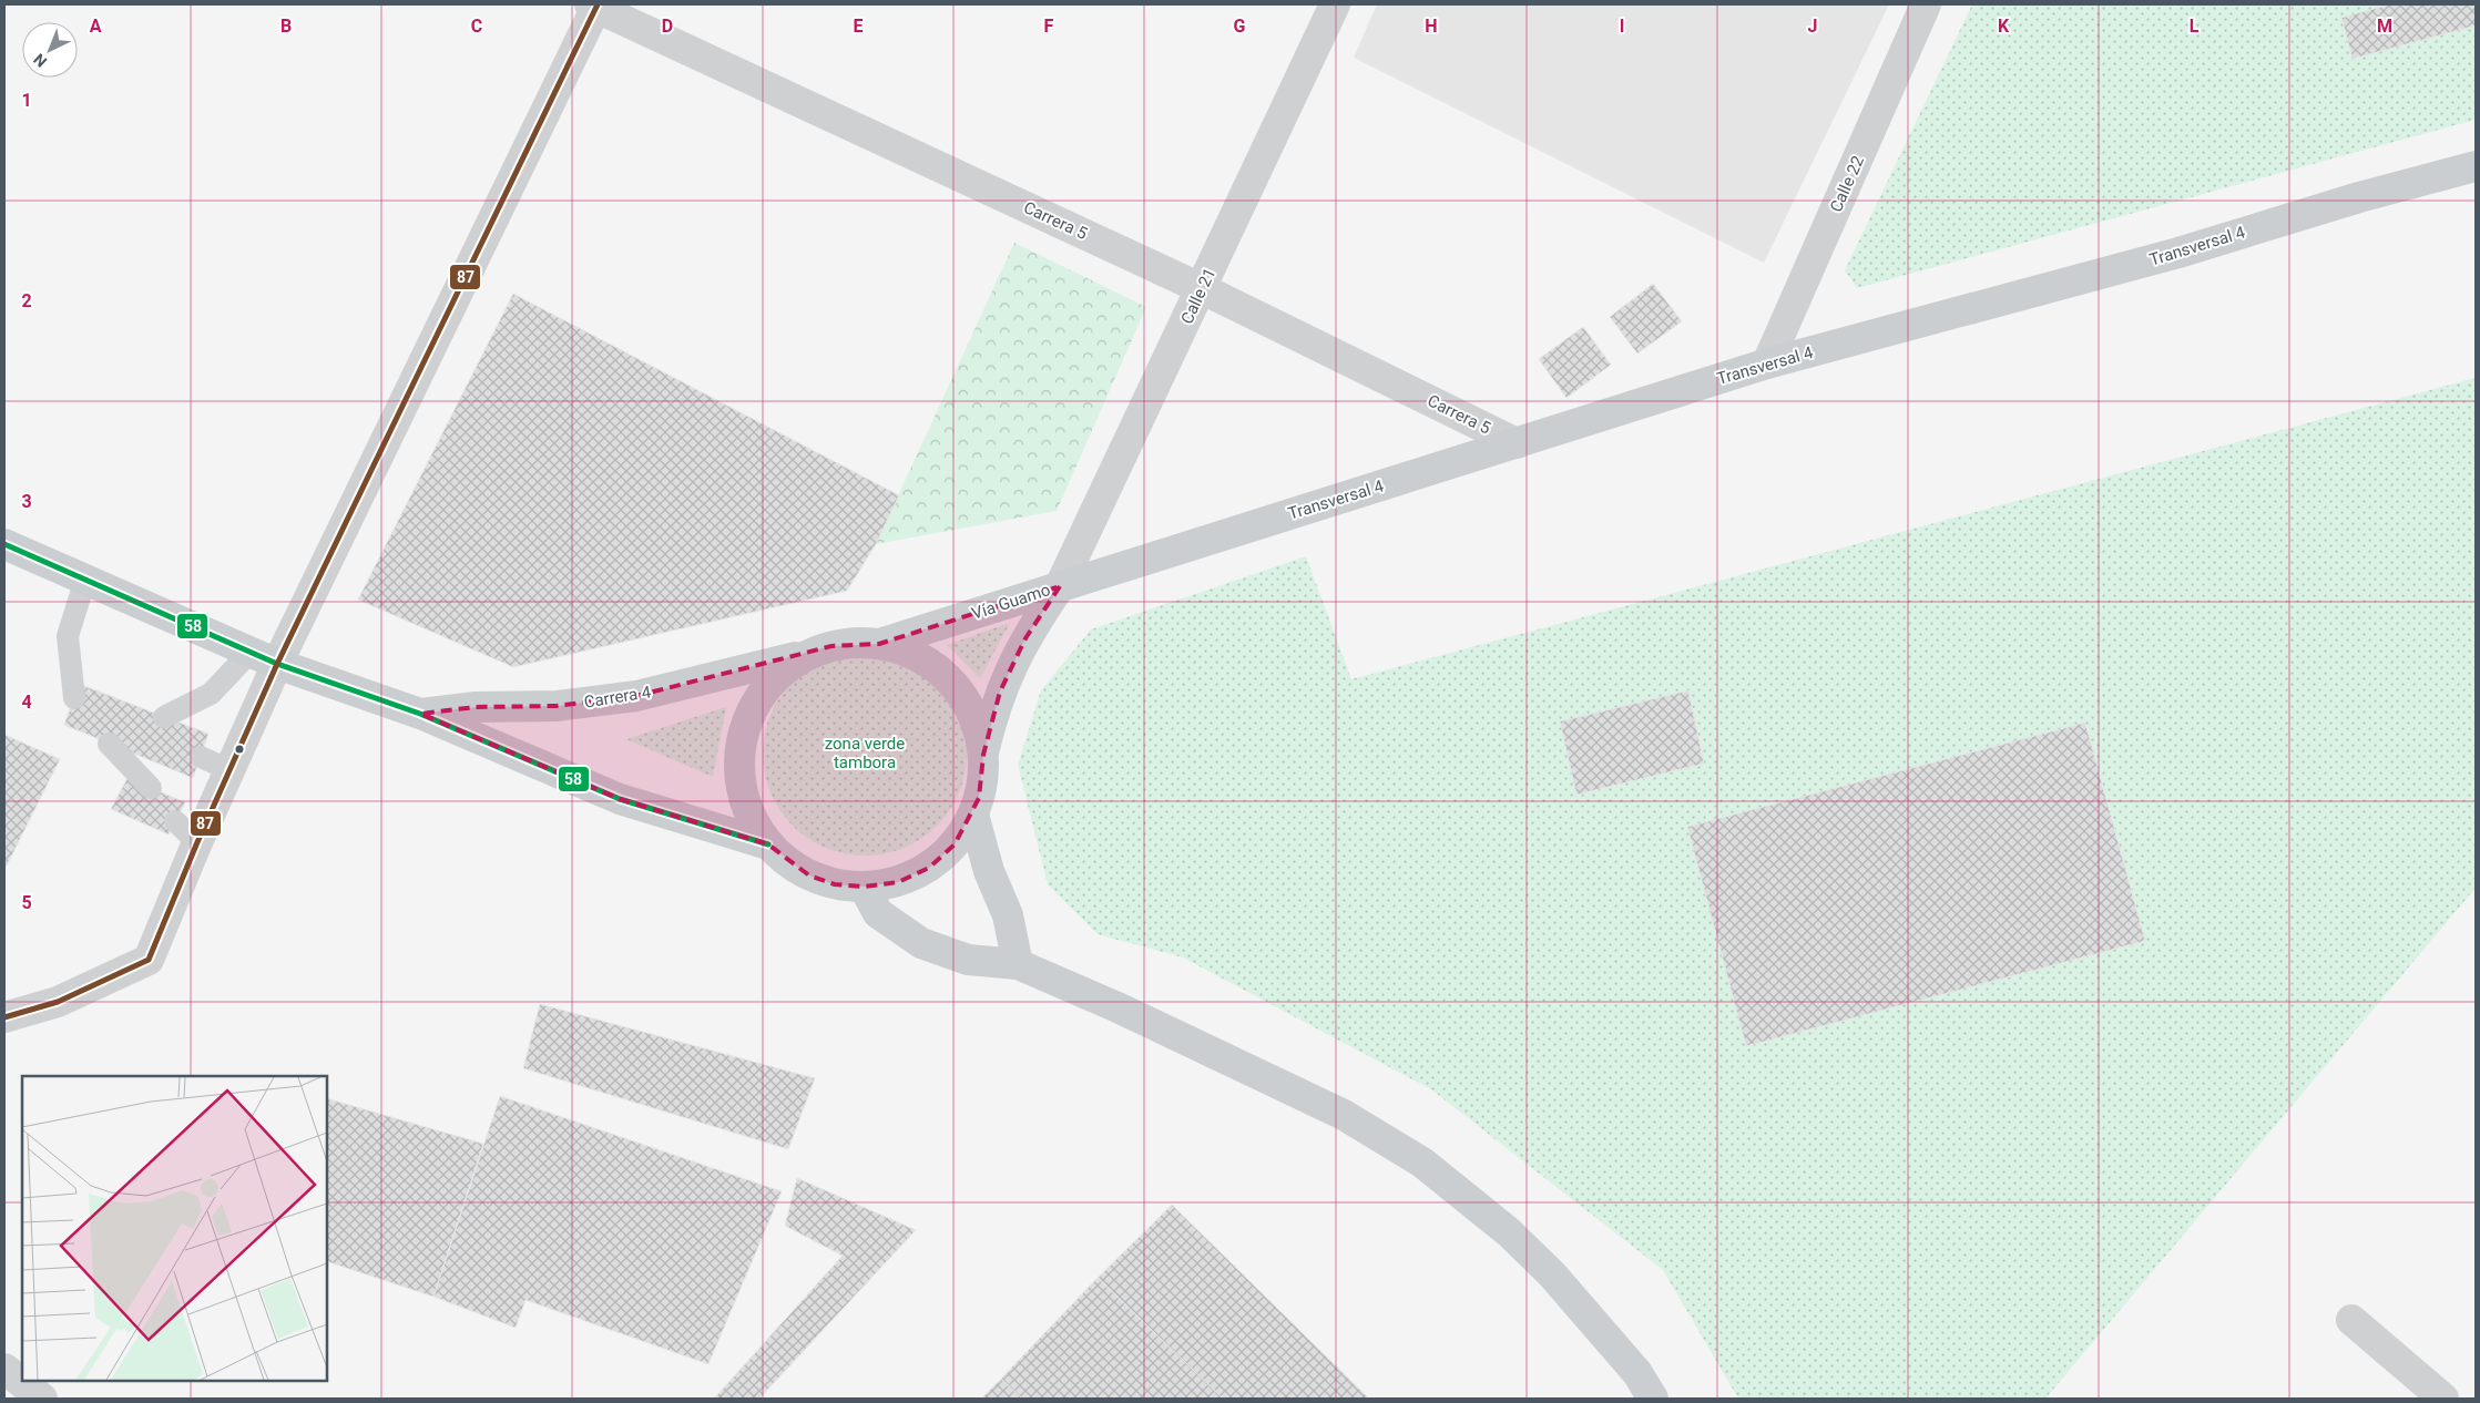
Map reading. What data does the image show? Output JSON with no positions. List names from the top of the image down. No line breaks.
{"streets":{"main road":["Transversal 4","Vía Guamo","Carrera 4"],"street":["Calle 22","Carrera 5","Calle 21"]},"crossings":[["Calle 22","Transversal 4"],["Carrera 5","Transversal 4"],["Carrera 5","Calle 21"],["Transversal 4","Calle 21"],["Transversal 4","Vía Guamo"],["Calle 21","Vía Guamo"]],"parks":["zona verde tambora"],"lines":["transit line 87","transit line 58"],"north":"bottom left","grid":{"columns":["A","B","C","D","E","F","G","H","I","J","K","L","M"],"rows":["1","2","3","4","5"]}}
